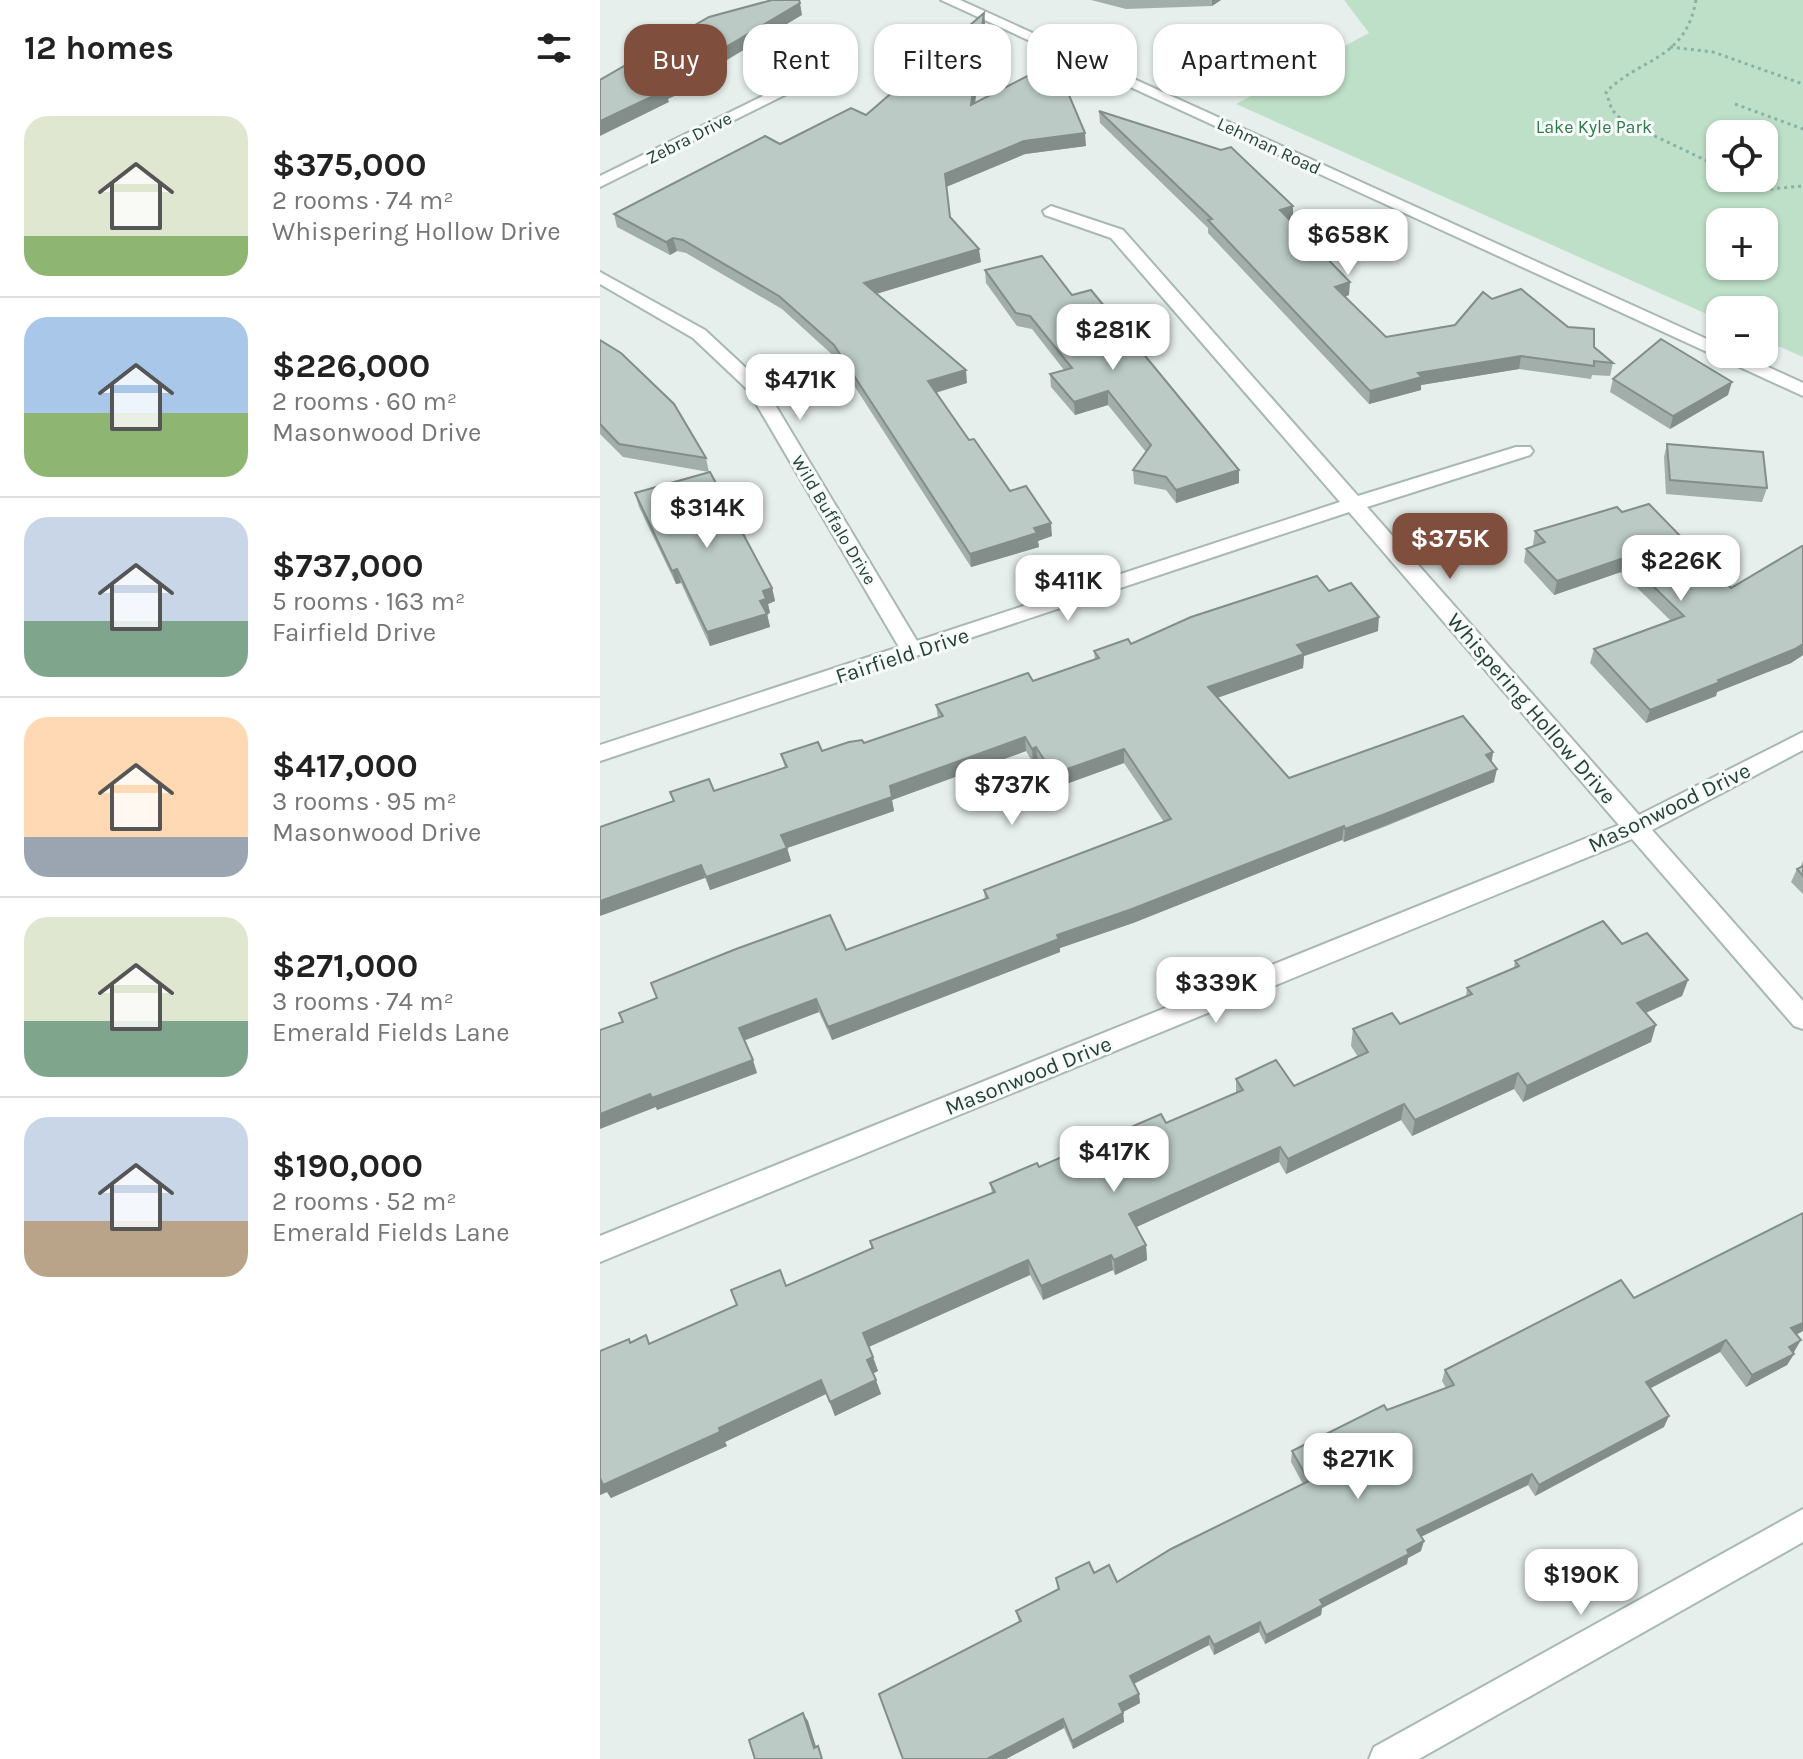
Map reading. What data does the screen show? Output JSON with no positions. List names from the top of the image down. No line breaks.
{"streets":{"street":["Zebra Drive","Lehman Road","Wild Buffalo Drive","Fairfield Drive","Whispering Hollow Drive","Masonwood Drive"]},"crossings":[["Wild Buffalo Drive","Fairfield Drive"],["Fairfield Drive","Whispering Hollow Drive"],["Whispering Hollow Drive","Masonwood Drive"]],"parks":["Lake Kyle Park"],"page":{"heading":"12 homes","chip":["Buy","Rent","Filters","New","Apartment"],"list":[{"name":"$375,000","note":"2 rooms · 74 m² · Whispering Hollow Drive"},{"name":"$226,000","note":"2 rooms · 60 m² · Masonwood Drive"},{"name":"$737,000","note":"5 rooms · 163 m² · Fairfield Drive"},{"name":"$417,000","note":"3 rooms · 95 m² · Masonwood Drive"},{"name":"$271,000","note":"3 rooms · 74 m² · Emerald Fields Lane"},{"name":"$190,000","note":"2 rooms · 52 m² · Emerald Fields Lane"}],"map_buttons":["+","−"],"price":["$658K","$281K","$471K","$314K","$375K","$226K","$411K","$737K","$339K","$417K","$271K","$190K"]}}
